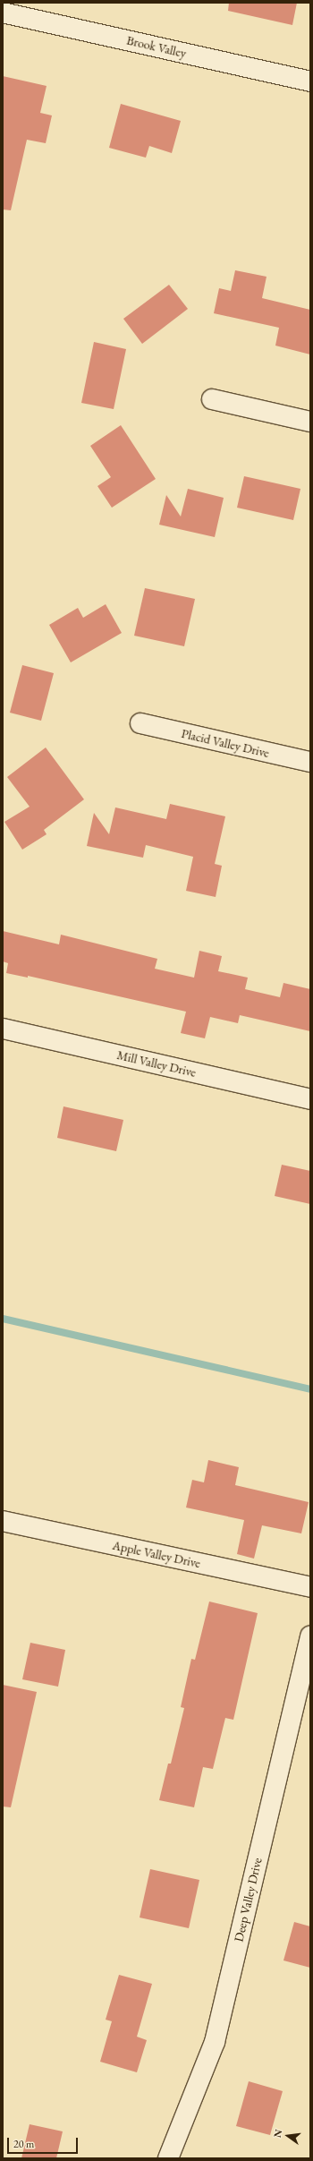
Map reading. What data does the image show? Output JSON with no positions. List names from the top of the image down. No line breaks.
{"streets":{"street":["Brook Valley","Placid Valley Drive","Mill Valley Drive","Apple Valley Drive","Deep Valley Drive"]},"scale_bar":"20 m","north":"left"}
